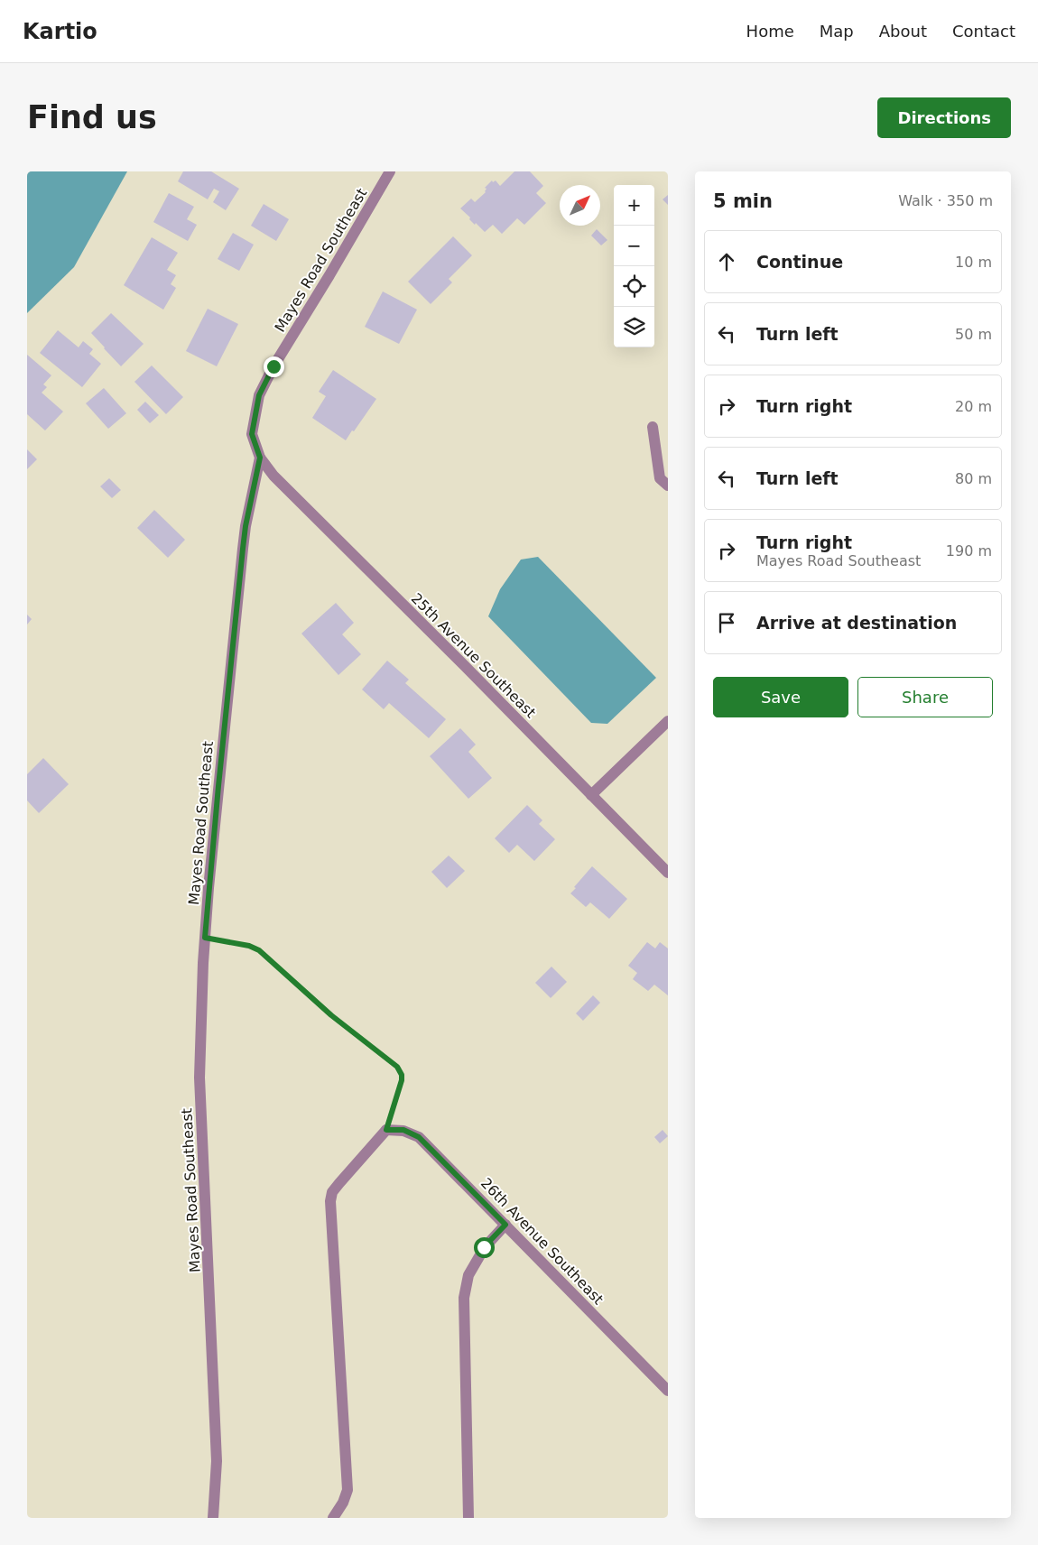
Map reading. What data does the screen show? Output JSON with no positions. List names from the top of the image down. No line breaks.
{"streets":{"street":["Mayes Road Southeast","25th Avenue Southeast","26th Avenue Southeast"]},"crossings":[["Mayes Road Southeast","25th Avenue Southeast"]],"north":"top right","page":{"header":"Kartio","nav":["Home","Map","About","Contact"],"buttons":["Directions",["Save","Share"]],"title":"Find us","heading":["5 min","Walk · 350 m"],"map_buttons":["+","−"],"list":[["Continue","10 m"],["Turn left","50 m"],["Turn right","20 m"],["Turn left","80 m"],["Turn right","Mayes Road Southeast","190 m"],"Arrive at destination"]}}
